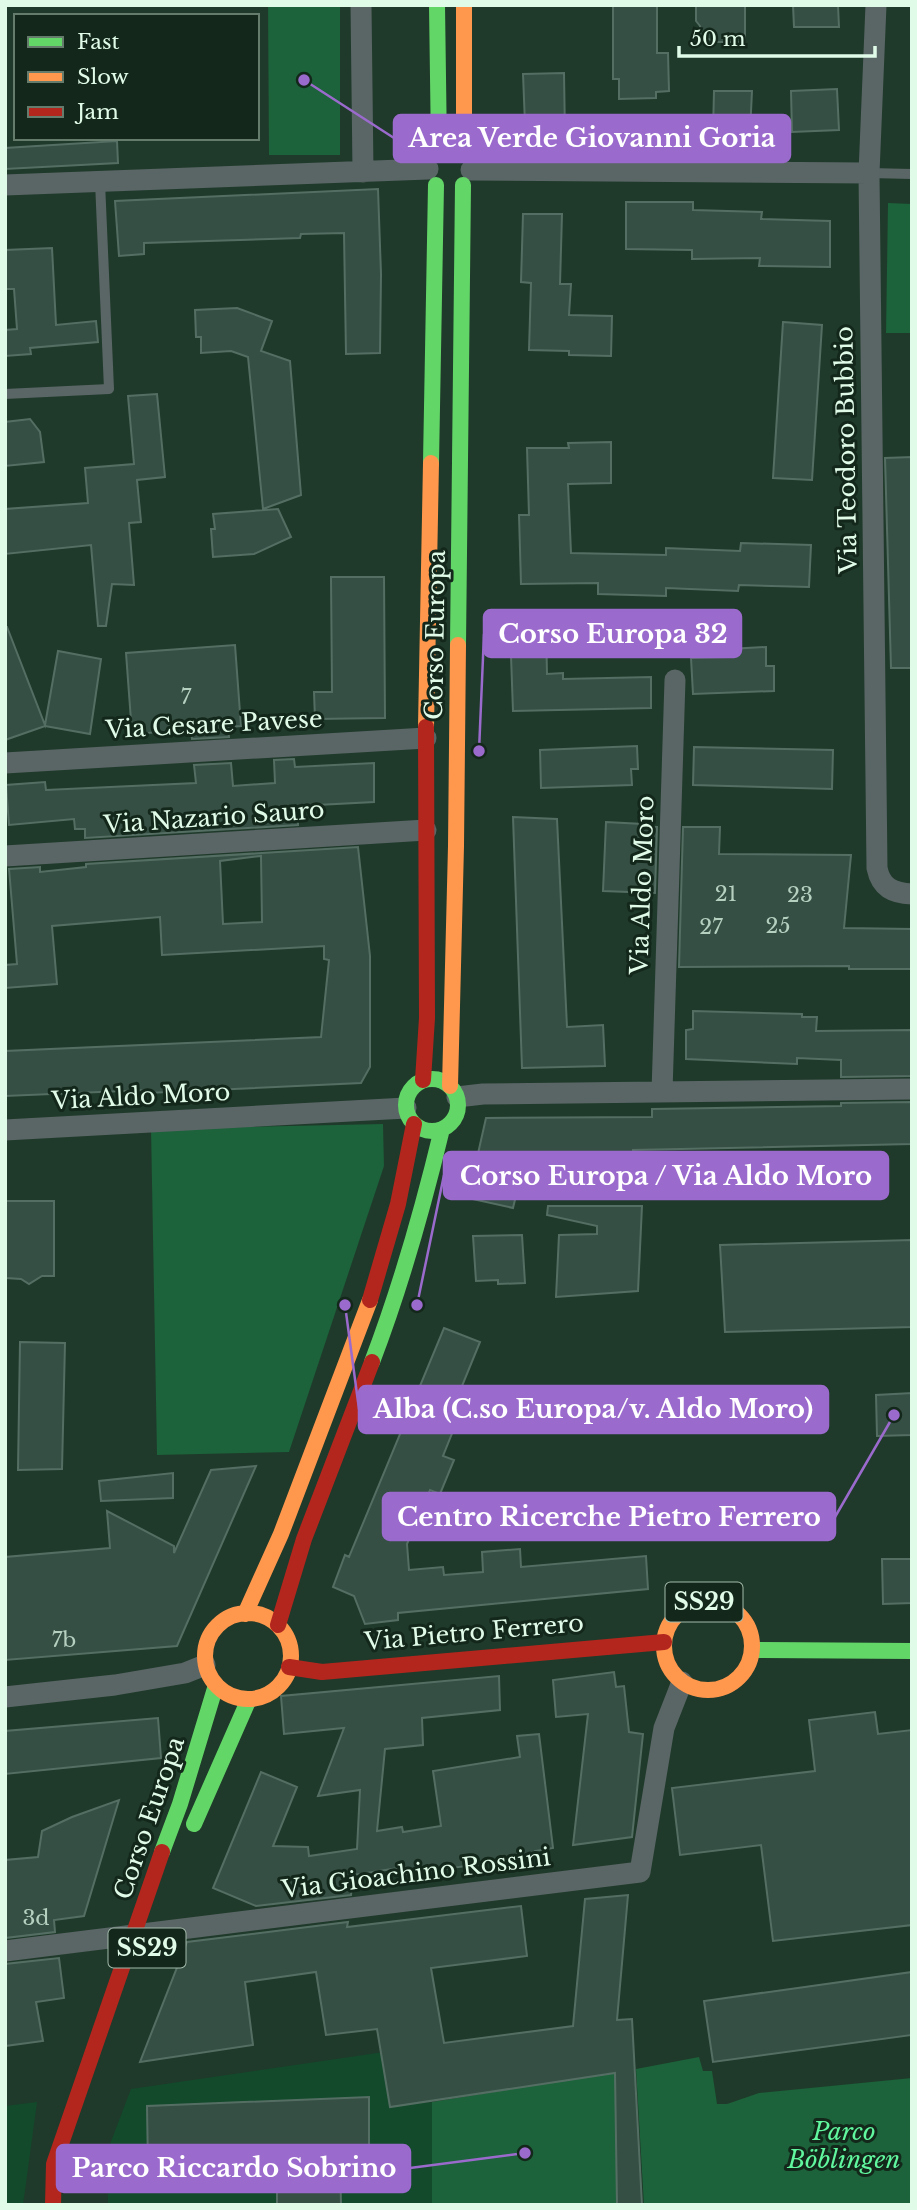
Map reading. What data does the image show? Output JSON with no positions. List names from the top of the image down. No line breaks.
{"streets":{"main road":["Corso Europa","SS29","Via Pietro Ferrero"],"street":["Via Teodoro Bubbio","Via Cesare Pavese","Via Nazario Sauro","Via Aldo Moro","Via Gioachino Rossini"]},"crossings":[["Corso Europa","Via Cesare Pavese"],["Corso Europa","Via Nazario Sauro"],["Corso Europa","Via Aldo Moro"],["Corso Europa","Via Pietro Ferrero"],["Corso Europa","Via Gioachino Rossini"],["SS29","Via Pietro Ferrero"],["SS29","Via Gioachino Rossini"],["Via Pietro Ferrero","Via Gioachino Rossini"]],"parks":["Parco Böblingen"],"places":["Area Verde Giovanni Goria","Corso Europa 32","Alba (C.so Europa/v. Aldo Moro)","Corso Europa / Via Aldo Moro","Centro Ricerche Pietro Ferrero","Parco Riccardo Sobrino"],"house_numbers":["7","21","23","25","27","7b","3d"],"legend":["Fast","Slow","Jam"],"scale_bar":"50 m"}
